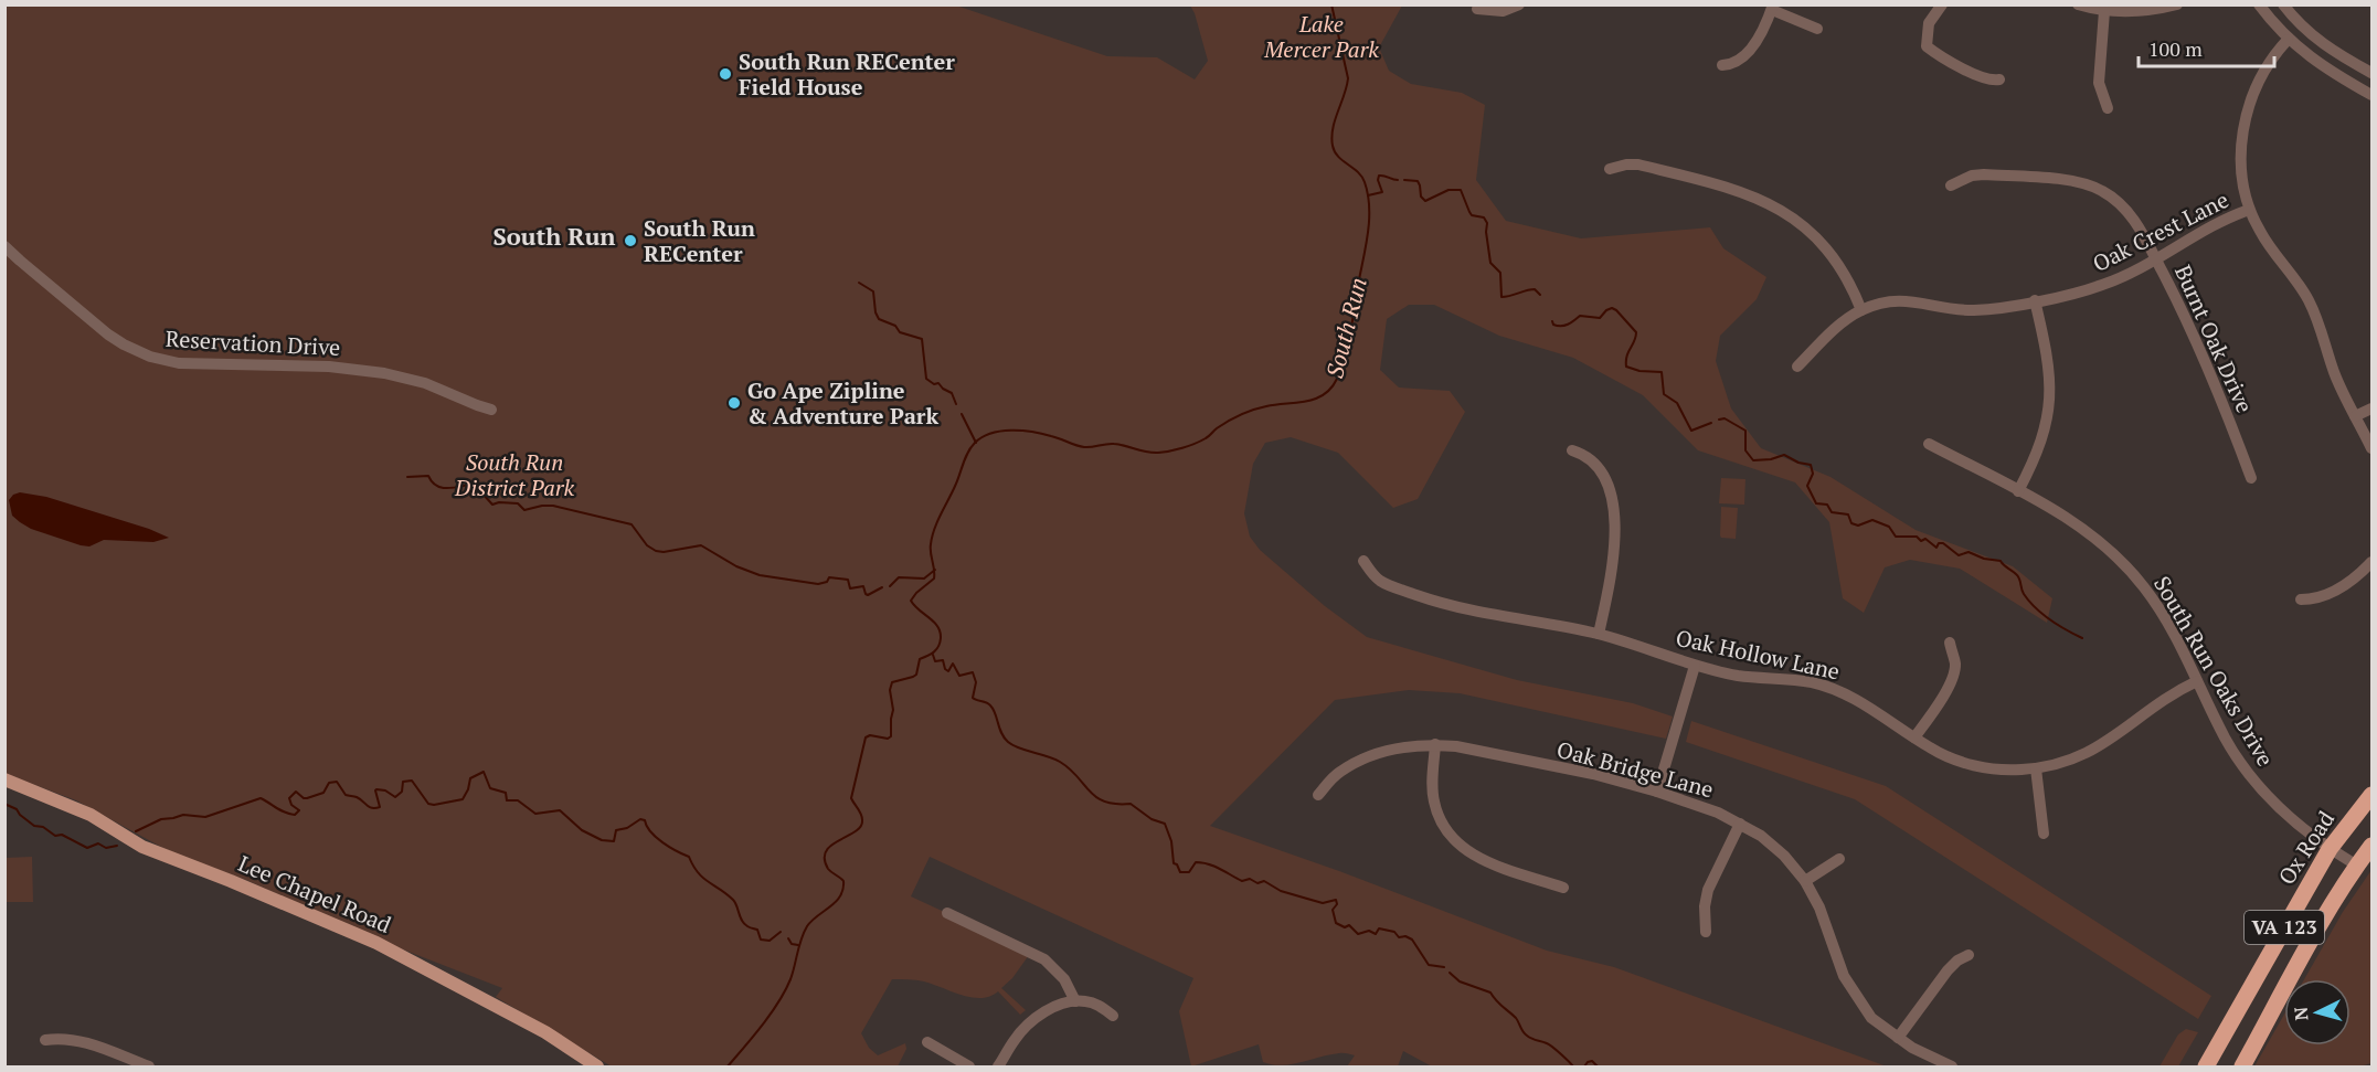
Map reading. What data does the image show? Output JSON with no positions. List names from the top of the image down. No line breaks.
{"streets":{"highway":["Ox Road","VA 123"],"main road":["Lee Chapel Road"],"street":["Oak Crest Lane","Burnt Oak Drive","Reservation Drive","Oak Hollow Lane","South Run Oaks Drive","Oak Bridge Lane"]},"crossings":[["Oak Crest Lane","Burnt Oak Drive"],["Oak Hollow Lane","South Run Oaks Drive"],["South Run Oaks Drive","Ox Road"],["South Run Oaks Drive","VA 123"]],"districts":["South Run"],"water":["South Run"],"parks":["Lake Mercer Park","South Run District Park"],"places":["South Run RECenter Field House","South Run RECenter","Go Ape Zipline & Adventure Park"],"scale_bar":"100 m","north":"left"}
